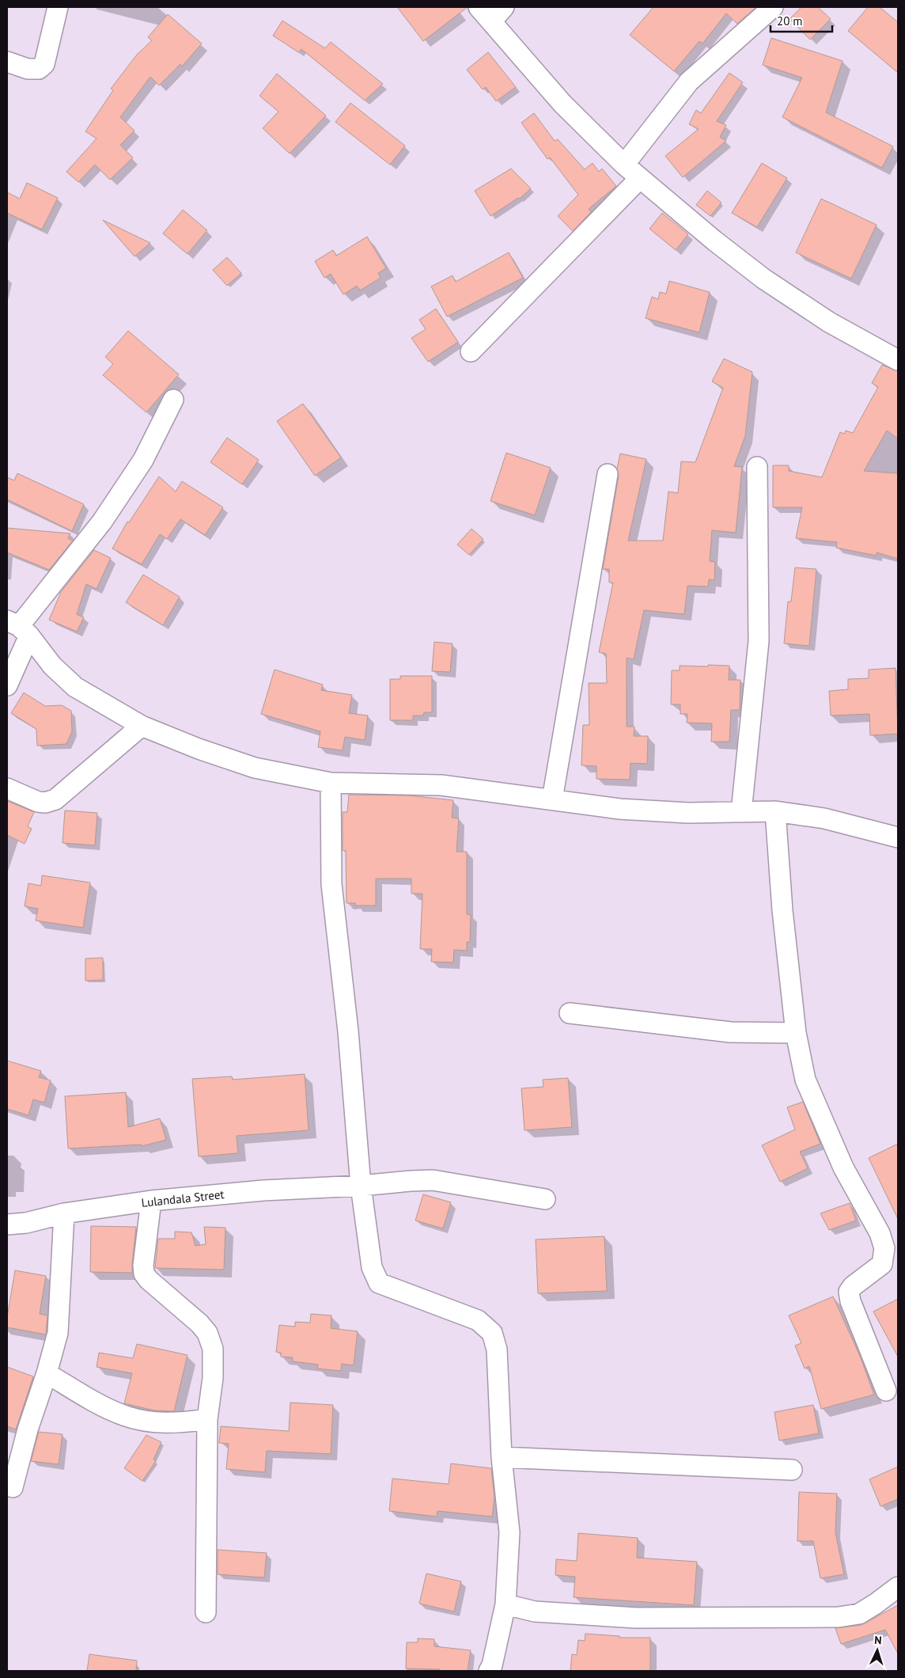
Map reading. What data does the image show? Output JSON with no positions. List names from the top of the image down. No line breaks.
{"streets":{"street":["Lulandala Street"]},"scale_bar":"20 m","north":"top"}
